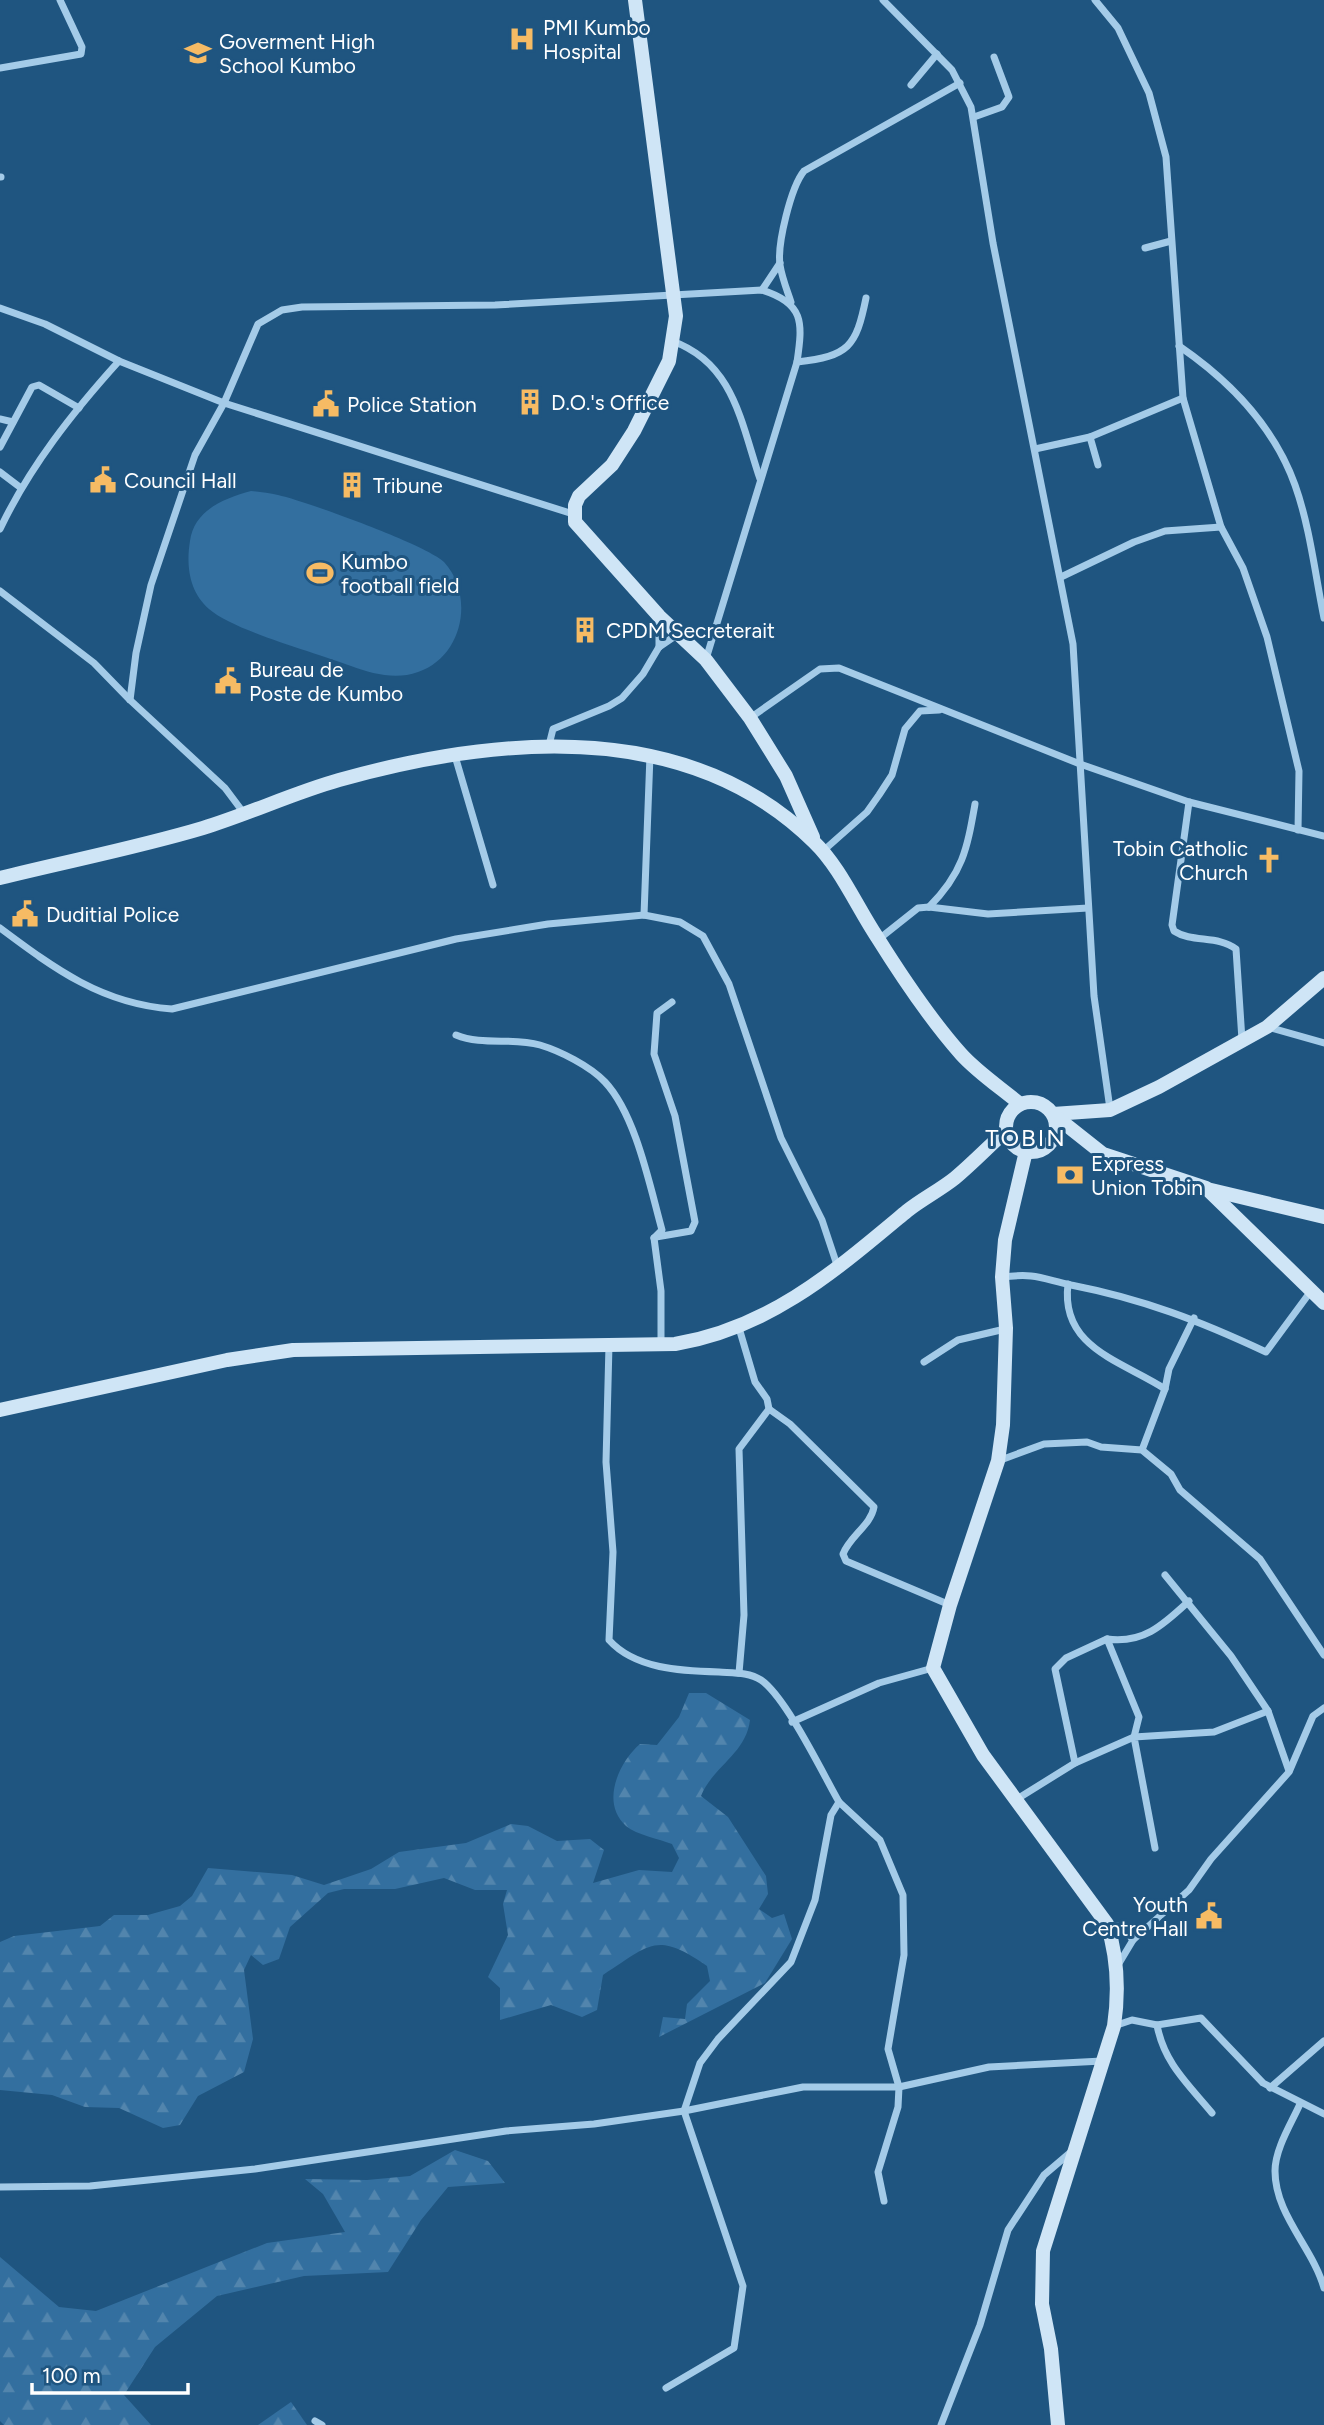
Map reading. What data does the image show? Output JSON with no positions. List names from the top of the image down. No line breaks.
{"districts":["TOBIN"],"places":{"hospital":["PMI Kumbo Hospital"],"school or university":["Goverment High School Kumbo"],"building":["D.O.'s Office","Tribune","CPDM Secreterait"],"public building":["Police Station","Council Hall","Bureau de Poste de Kumbo","Duditial Police","Youth Centre Hall"],"sports":["Kumbo football field"],"church":["Tobin Catholic Church"],"bank":["Express Union Tobin"]},"scale_bar":"100 m"}
